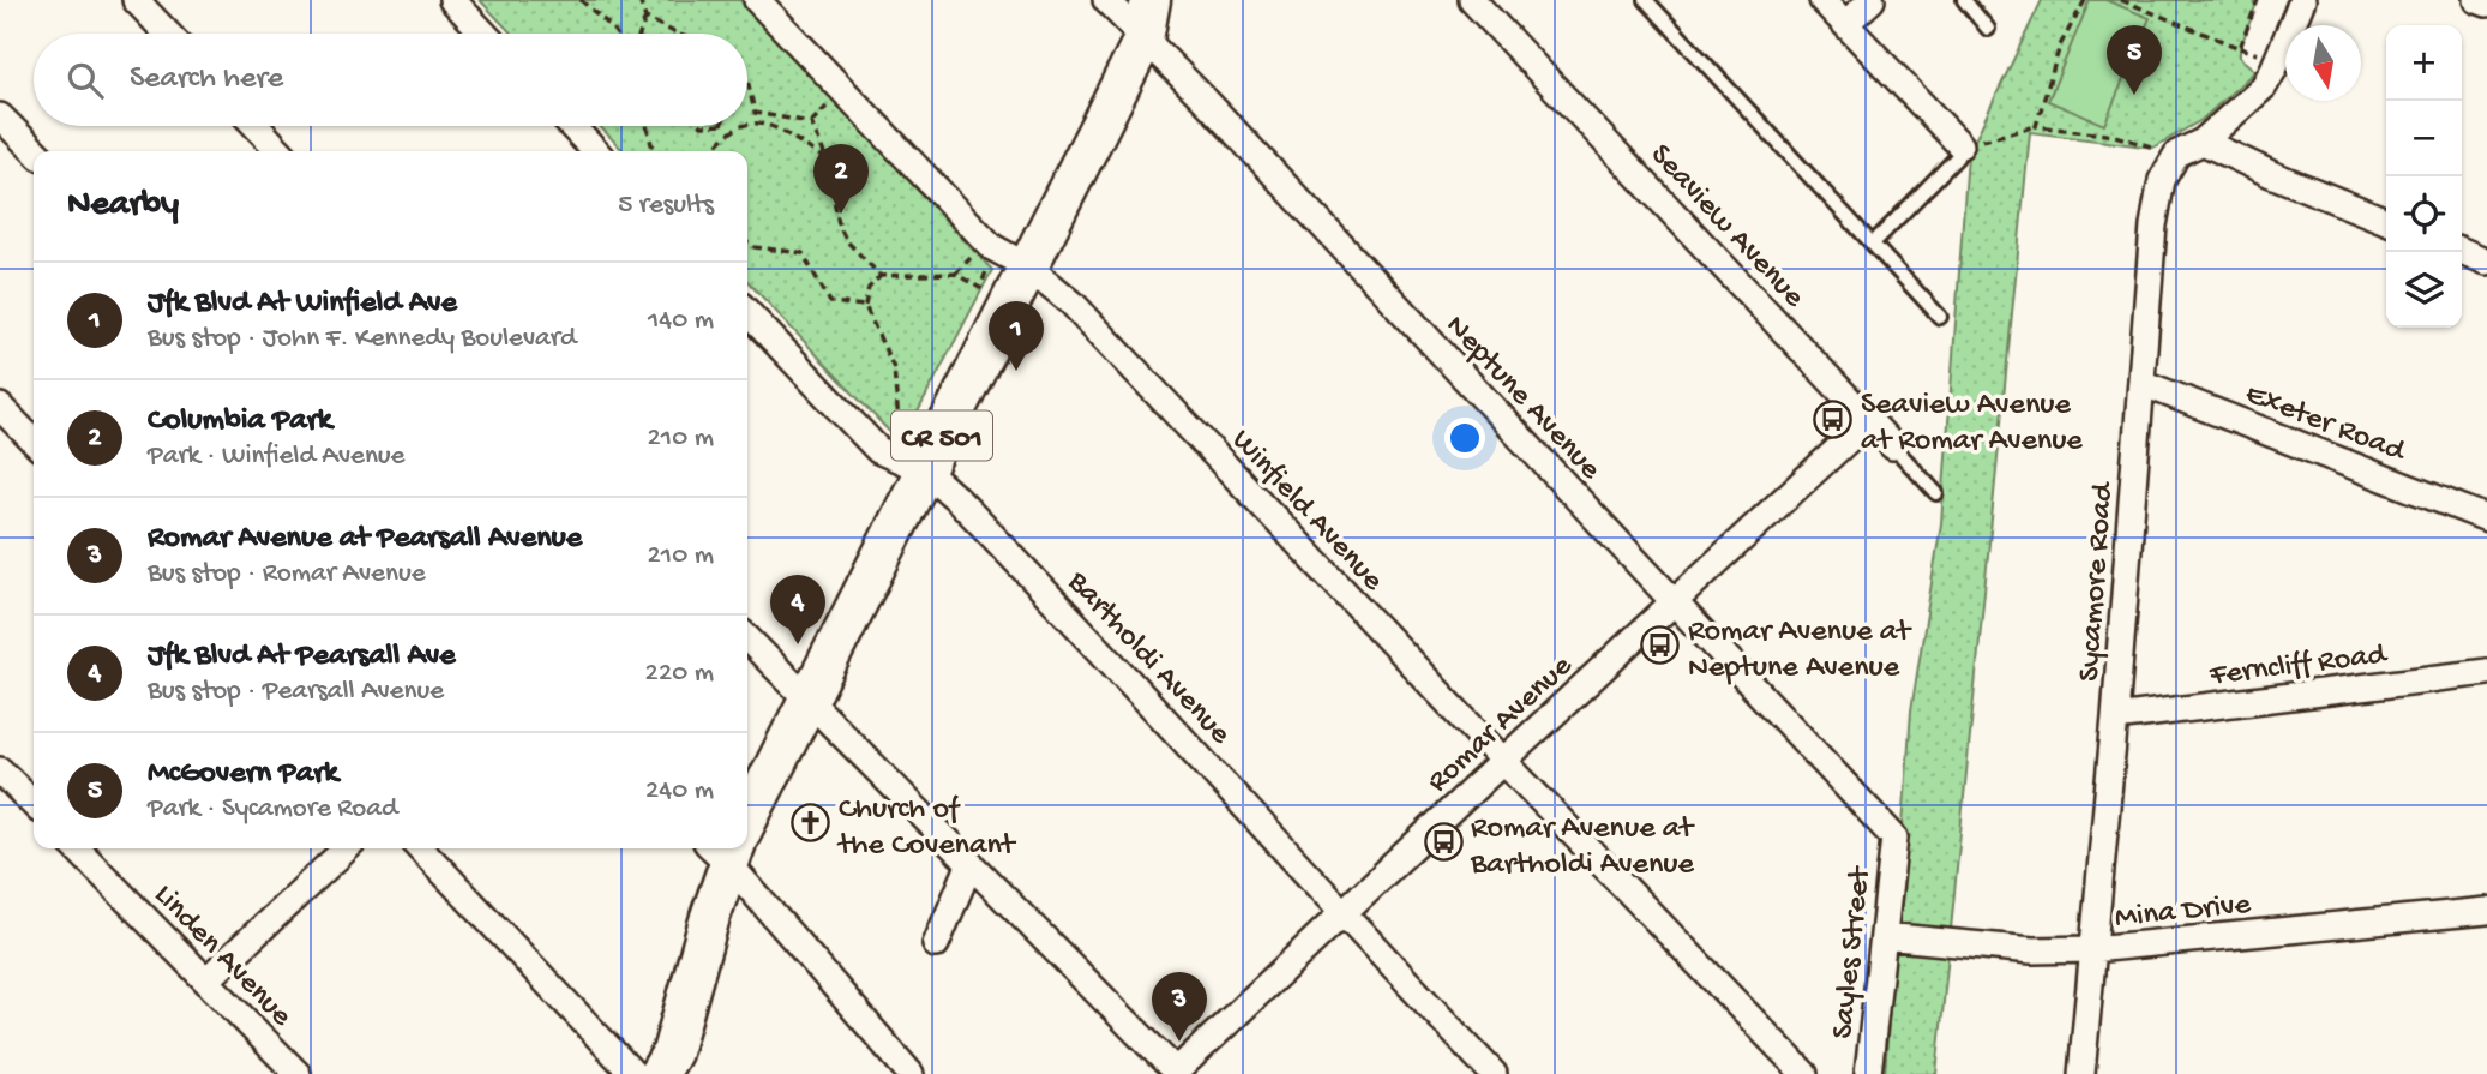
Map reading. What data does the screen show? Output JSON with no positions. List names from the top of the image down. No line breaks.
{"streets":{"main road":["CR 501"],"street":["Seaview Avenue","Neptune Avenue","Exeter Road","Winfield Avenue","Sycamore Road","Bartholdi Avenue","Ferncliff Road","Romar Avenue","Mina Drive","Linden Avenue","Sayles Street"]},"crossings":[["Seaview Avenue","Romar Avenue"],["Neptune Avenue","CR 501"],["Neptune Avenue","Romar Avenue"],["Neptune Avenue","Sayles Street"],["Exeter Road","Sycamore Road"],["CR 501","Winfield Avenue"],["CR 501","Bartholdi Avenue"],["Winfield Avenue","Romar Avenue"],["Sycamore Road","Ferncliff Road"],["Sycamore Road","Mina Drive"],["Bartholdi Avenue","Romar Avenue"],["Mina Drive","Sayles Street"]],"places":{"bus stop":["Seaview Avenue at Romar Avenue","Romar Avenue at Neptune Avenue","Romar Avenue at Bartholdi Avenue"],"church":["Church of the Covenant"]},"north":"bottom","page":{"map_buttons":["+","−"],"pins":["5","2","1","4","3"],"search":"Search here","heading":["Nearby","5 results"],"list":[{"mark":"1","name":"Jfk Blvd At Winfield Ave","note":"Bus stop · John F. Kennedy Boulevard","value":"140 m"},{"mark":"2","name":"Columbia Park","note":"Park · Winfield Avenue","value":"210 m"},{"mark":"3","name":"Romar Avenue at Pearsall Avenue","note":"Bus stop · Romar Avenue","value":"210 m"},{"mark":"4","name":"Jfk Blvd At Pearsall Ave","note":"Bus stop · Pearsall Avenue","value":"220 m"},{"mark":"5","name":"McGovern Park","note":"Park · Sycamore Road","value":"240 m"}]}}
